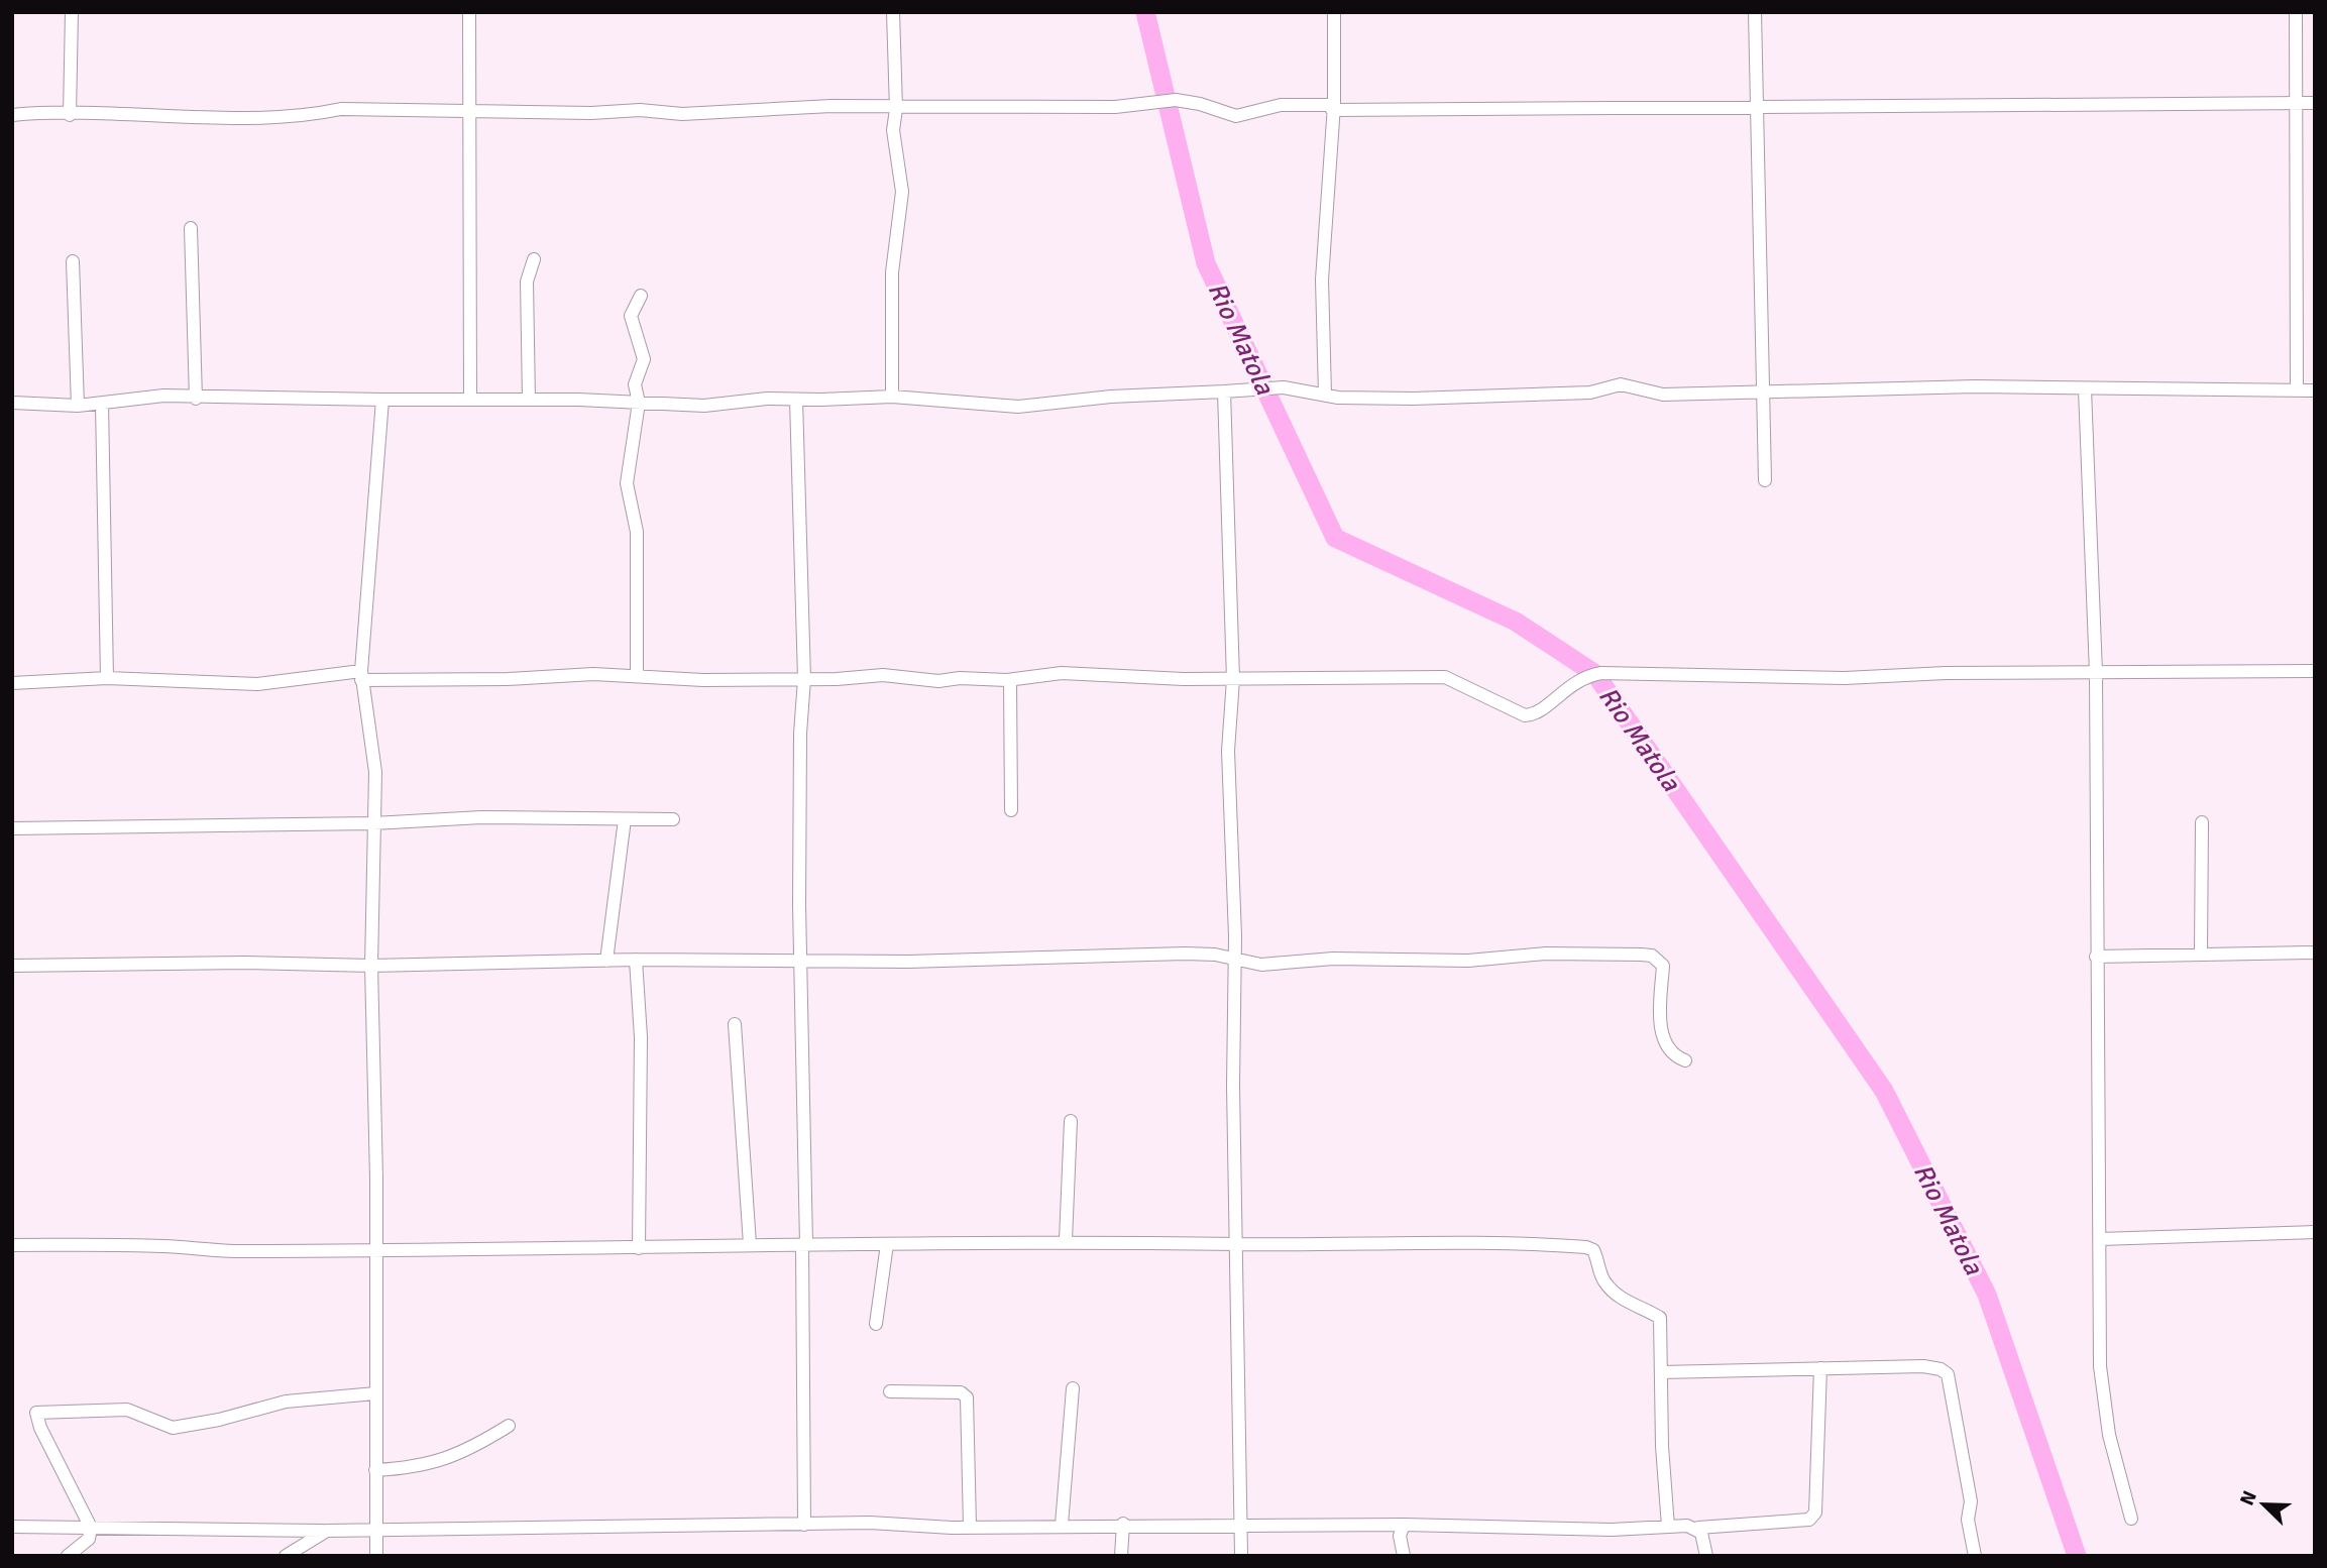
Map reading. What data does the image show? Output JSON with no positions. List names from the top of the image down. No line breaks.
{"water":["Rio Matola"],"north":"top left"}
